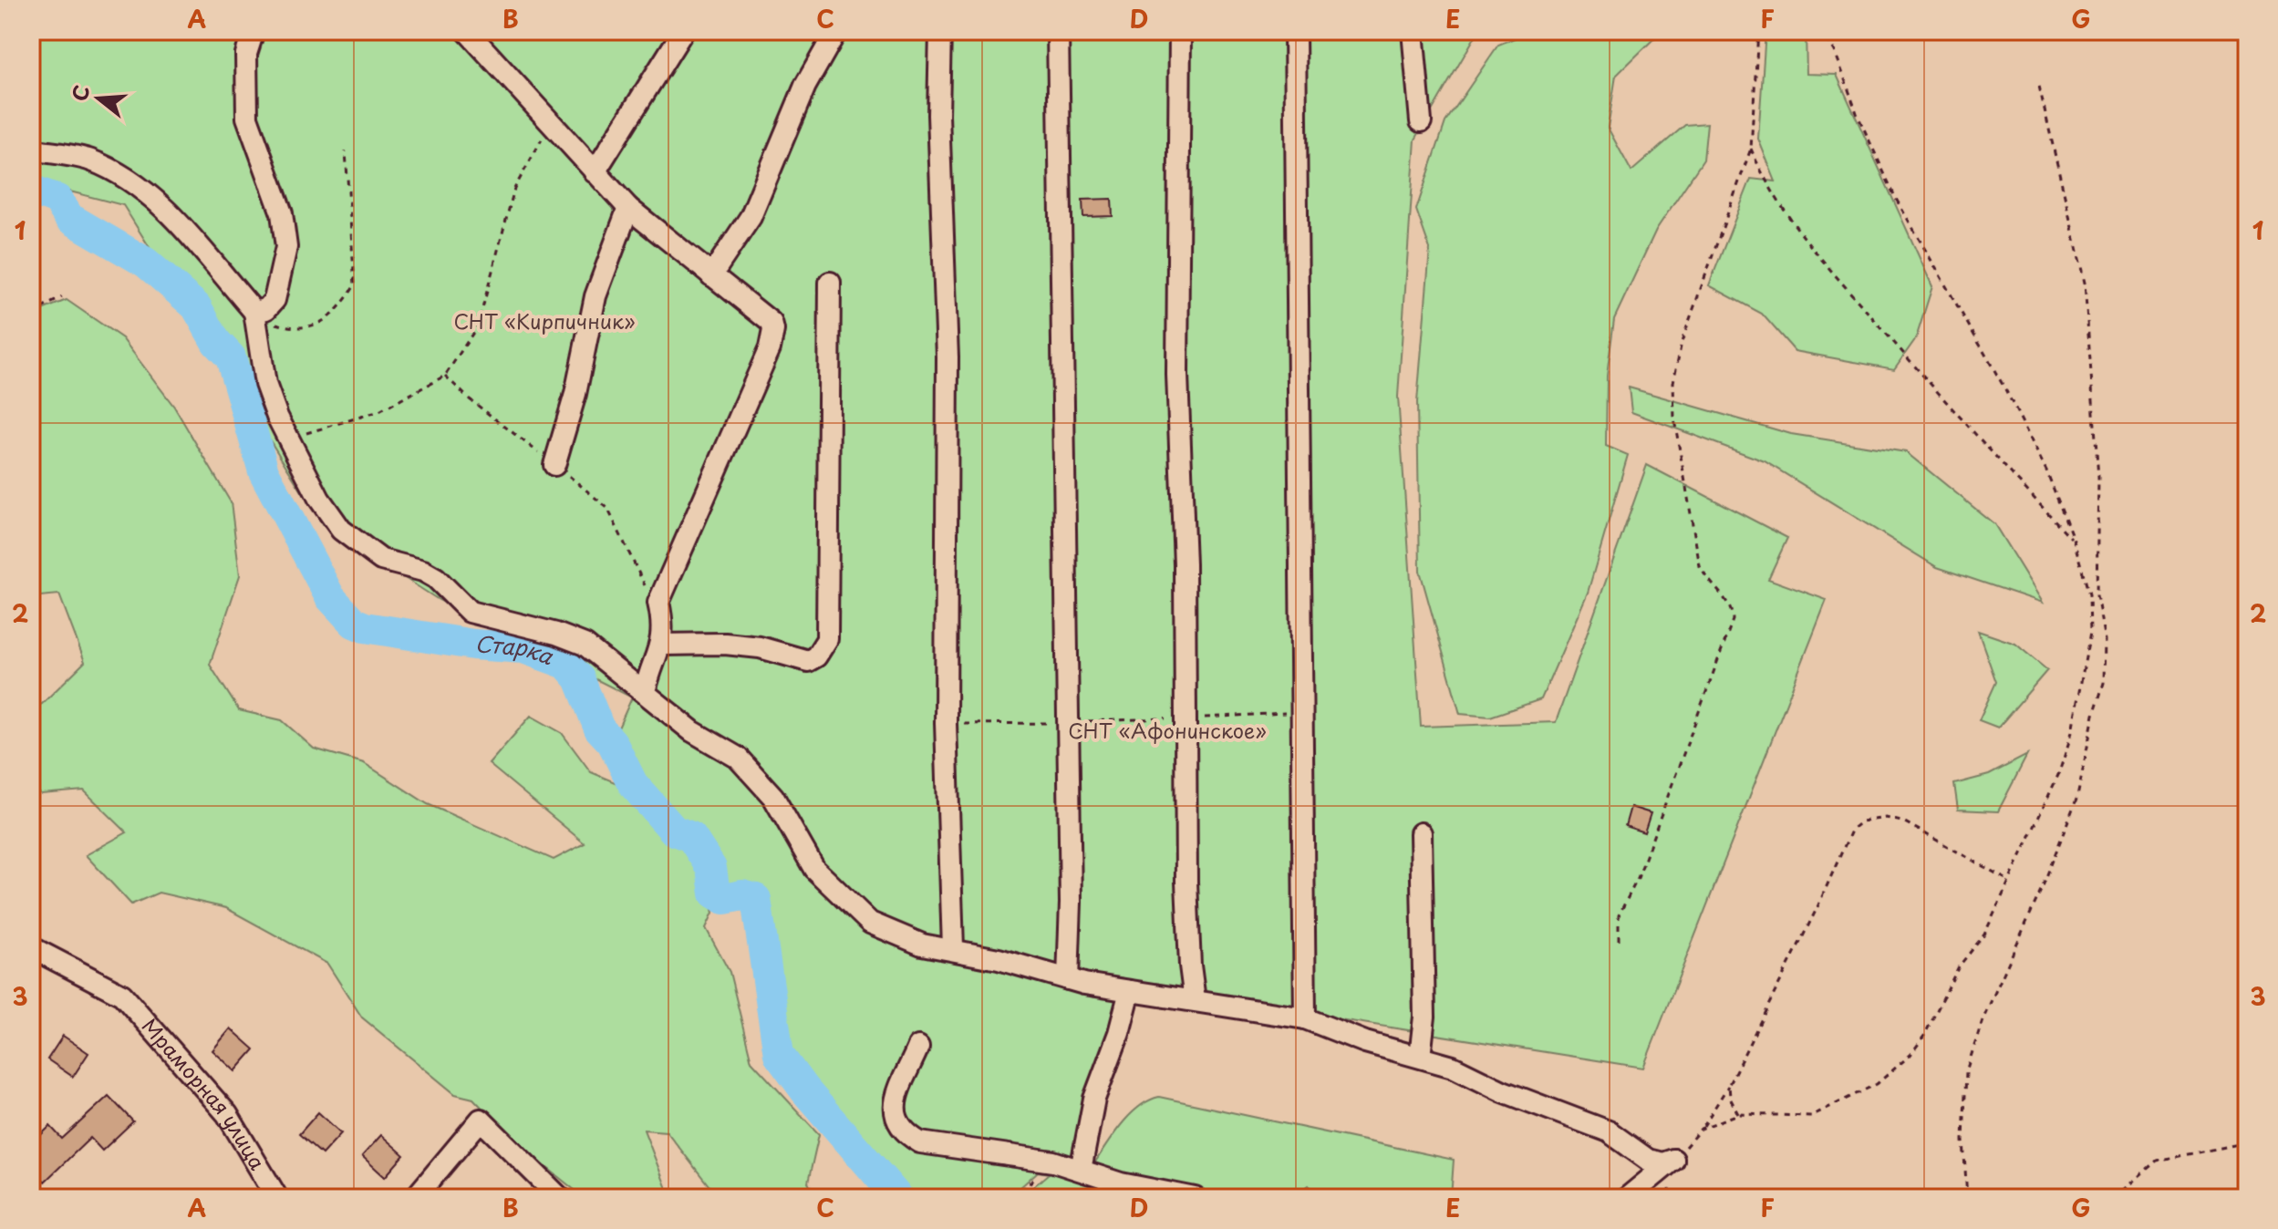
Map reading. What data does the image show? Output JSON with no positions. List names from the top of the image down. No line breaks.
{"streets":{"street":["Мраморная улица"]},"water":["Старка"],"parks":["СНТ «Кирпичник»","СНТ «Афонинское»"],"north":"left","grid":{"columns":["A","B","C","D","E","F","G"],"rows":["1","2","3"]}}
